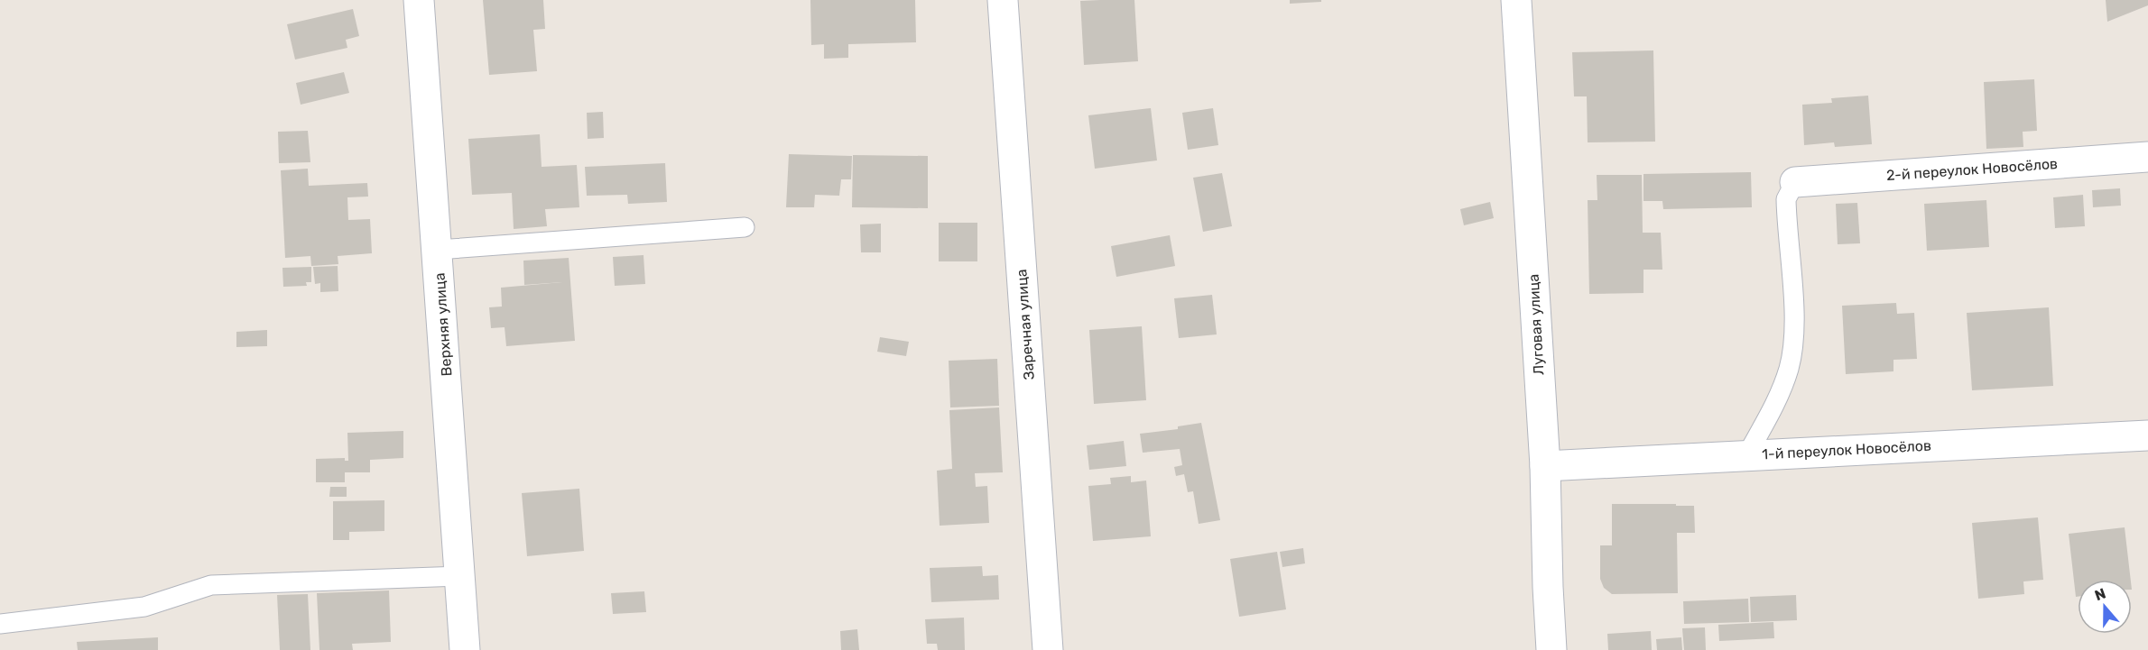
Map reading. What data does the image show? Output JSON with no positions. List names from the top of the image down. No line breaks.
{"streets":{"street":["2-й переулок Новосёлов","Верхняя улица","Заречная улица","Луговая улица","1-й переулок Новосёлов"]},"crossings":[["Луговая улица","1-й переулок Новосёлов"]],"north":"top"}
